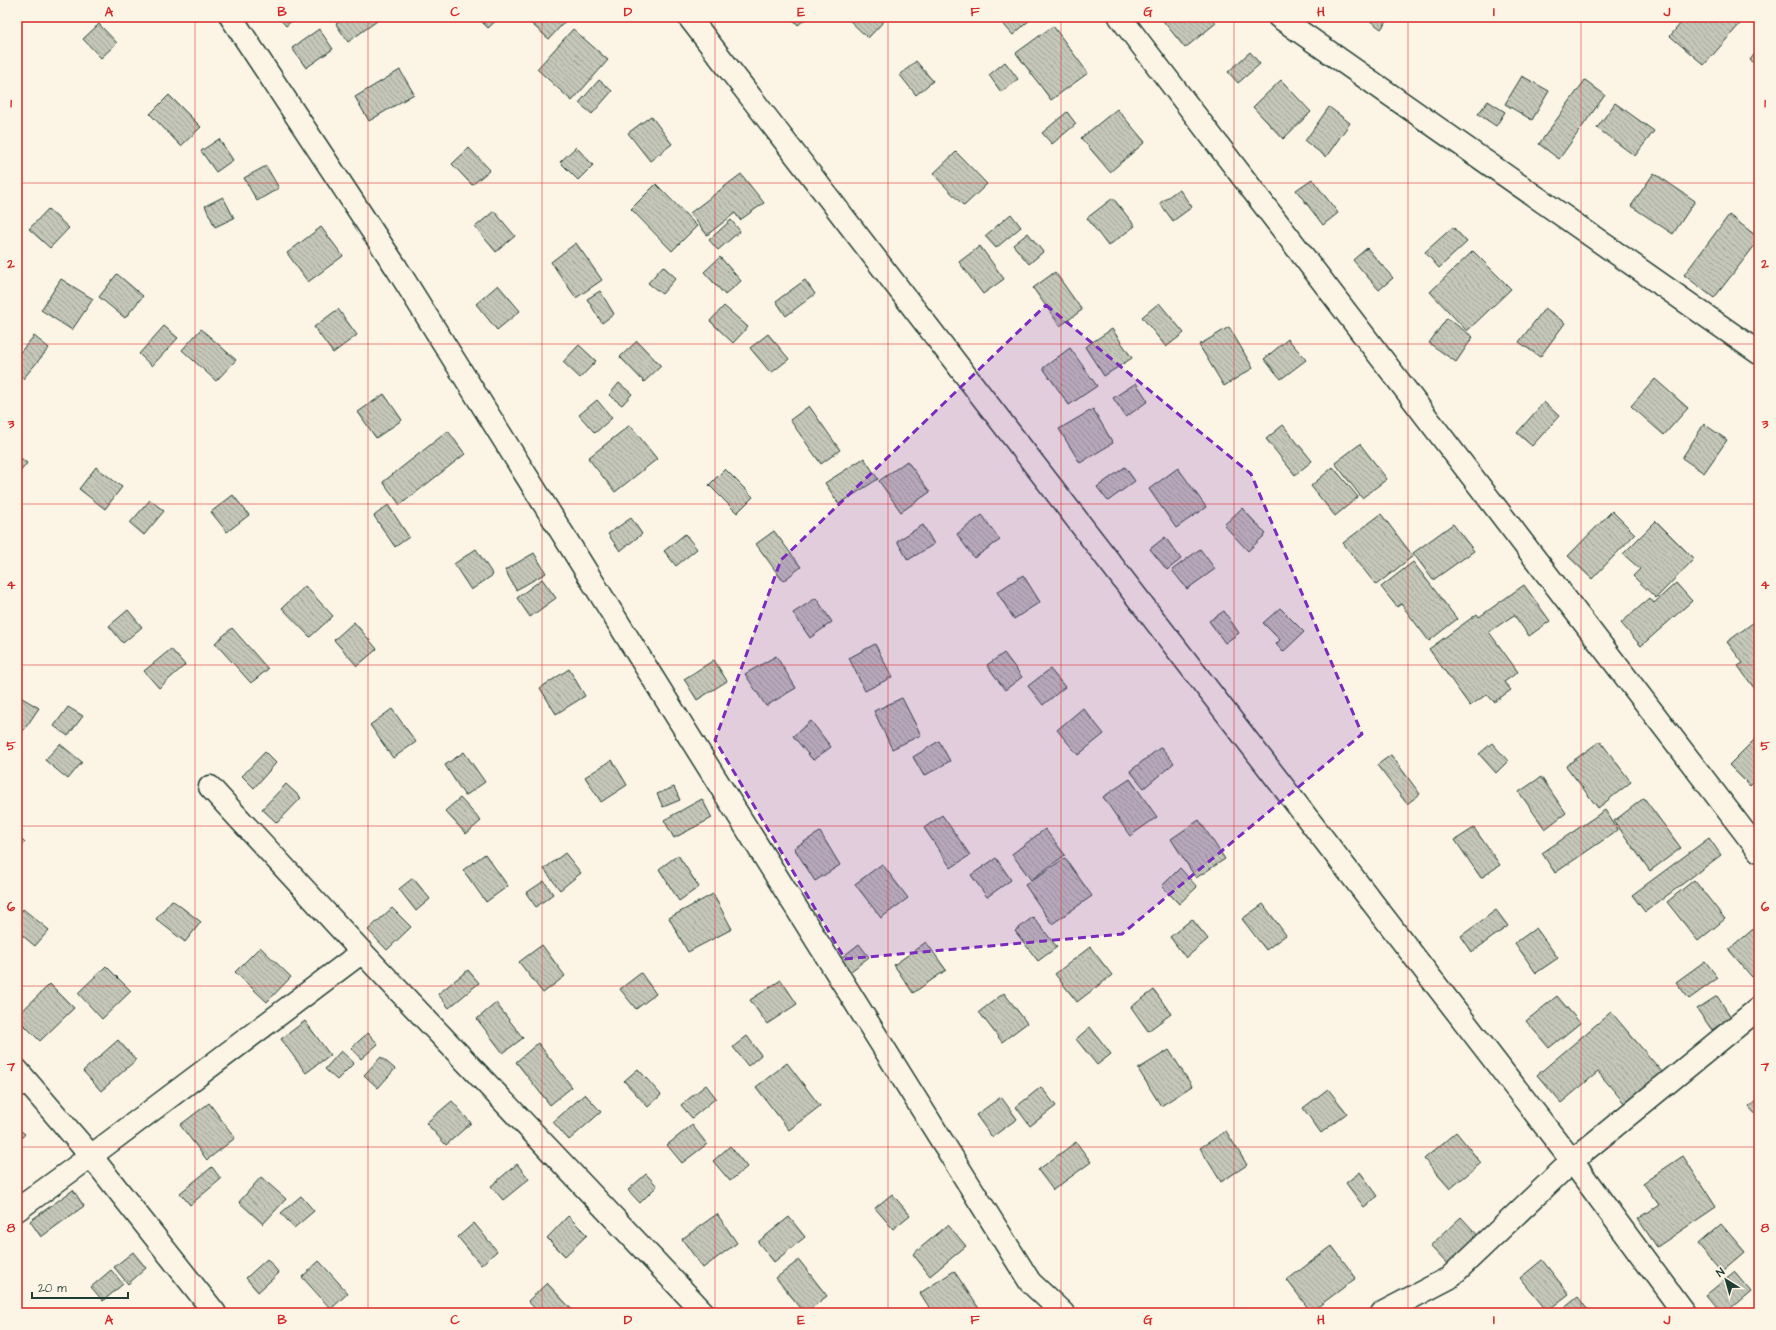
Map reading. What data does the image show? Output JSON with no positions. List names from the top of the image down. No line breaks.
{"scale_bar":"20 m","north":"top left","grid":{"columns":["A","B","C","D","E","F","G","H","I","J"],"rows":["1","2","3","4","5","6","7","8"]}}
